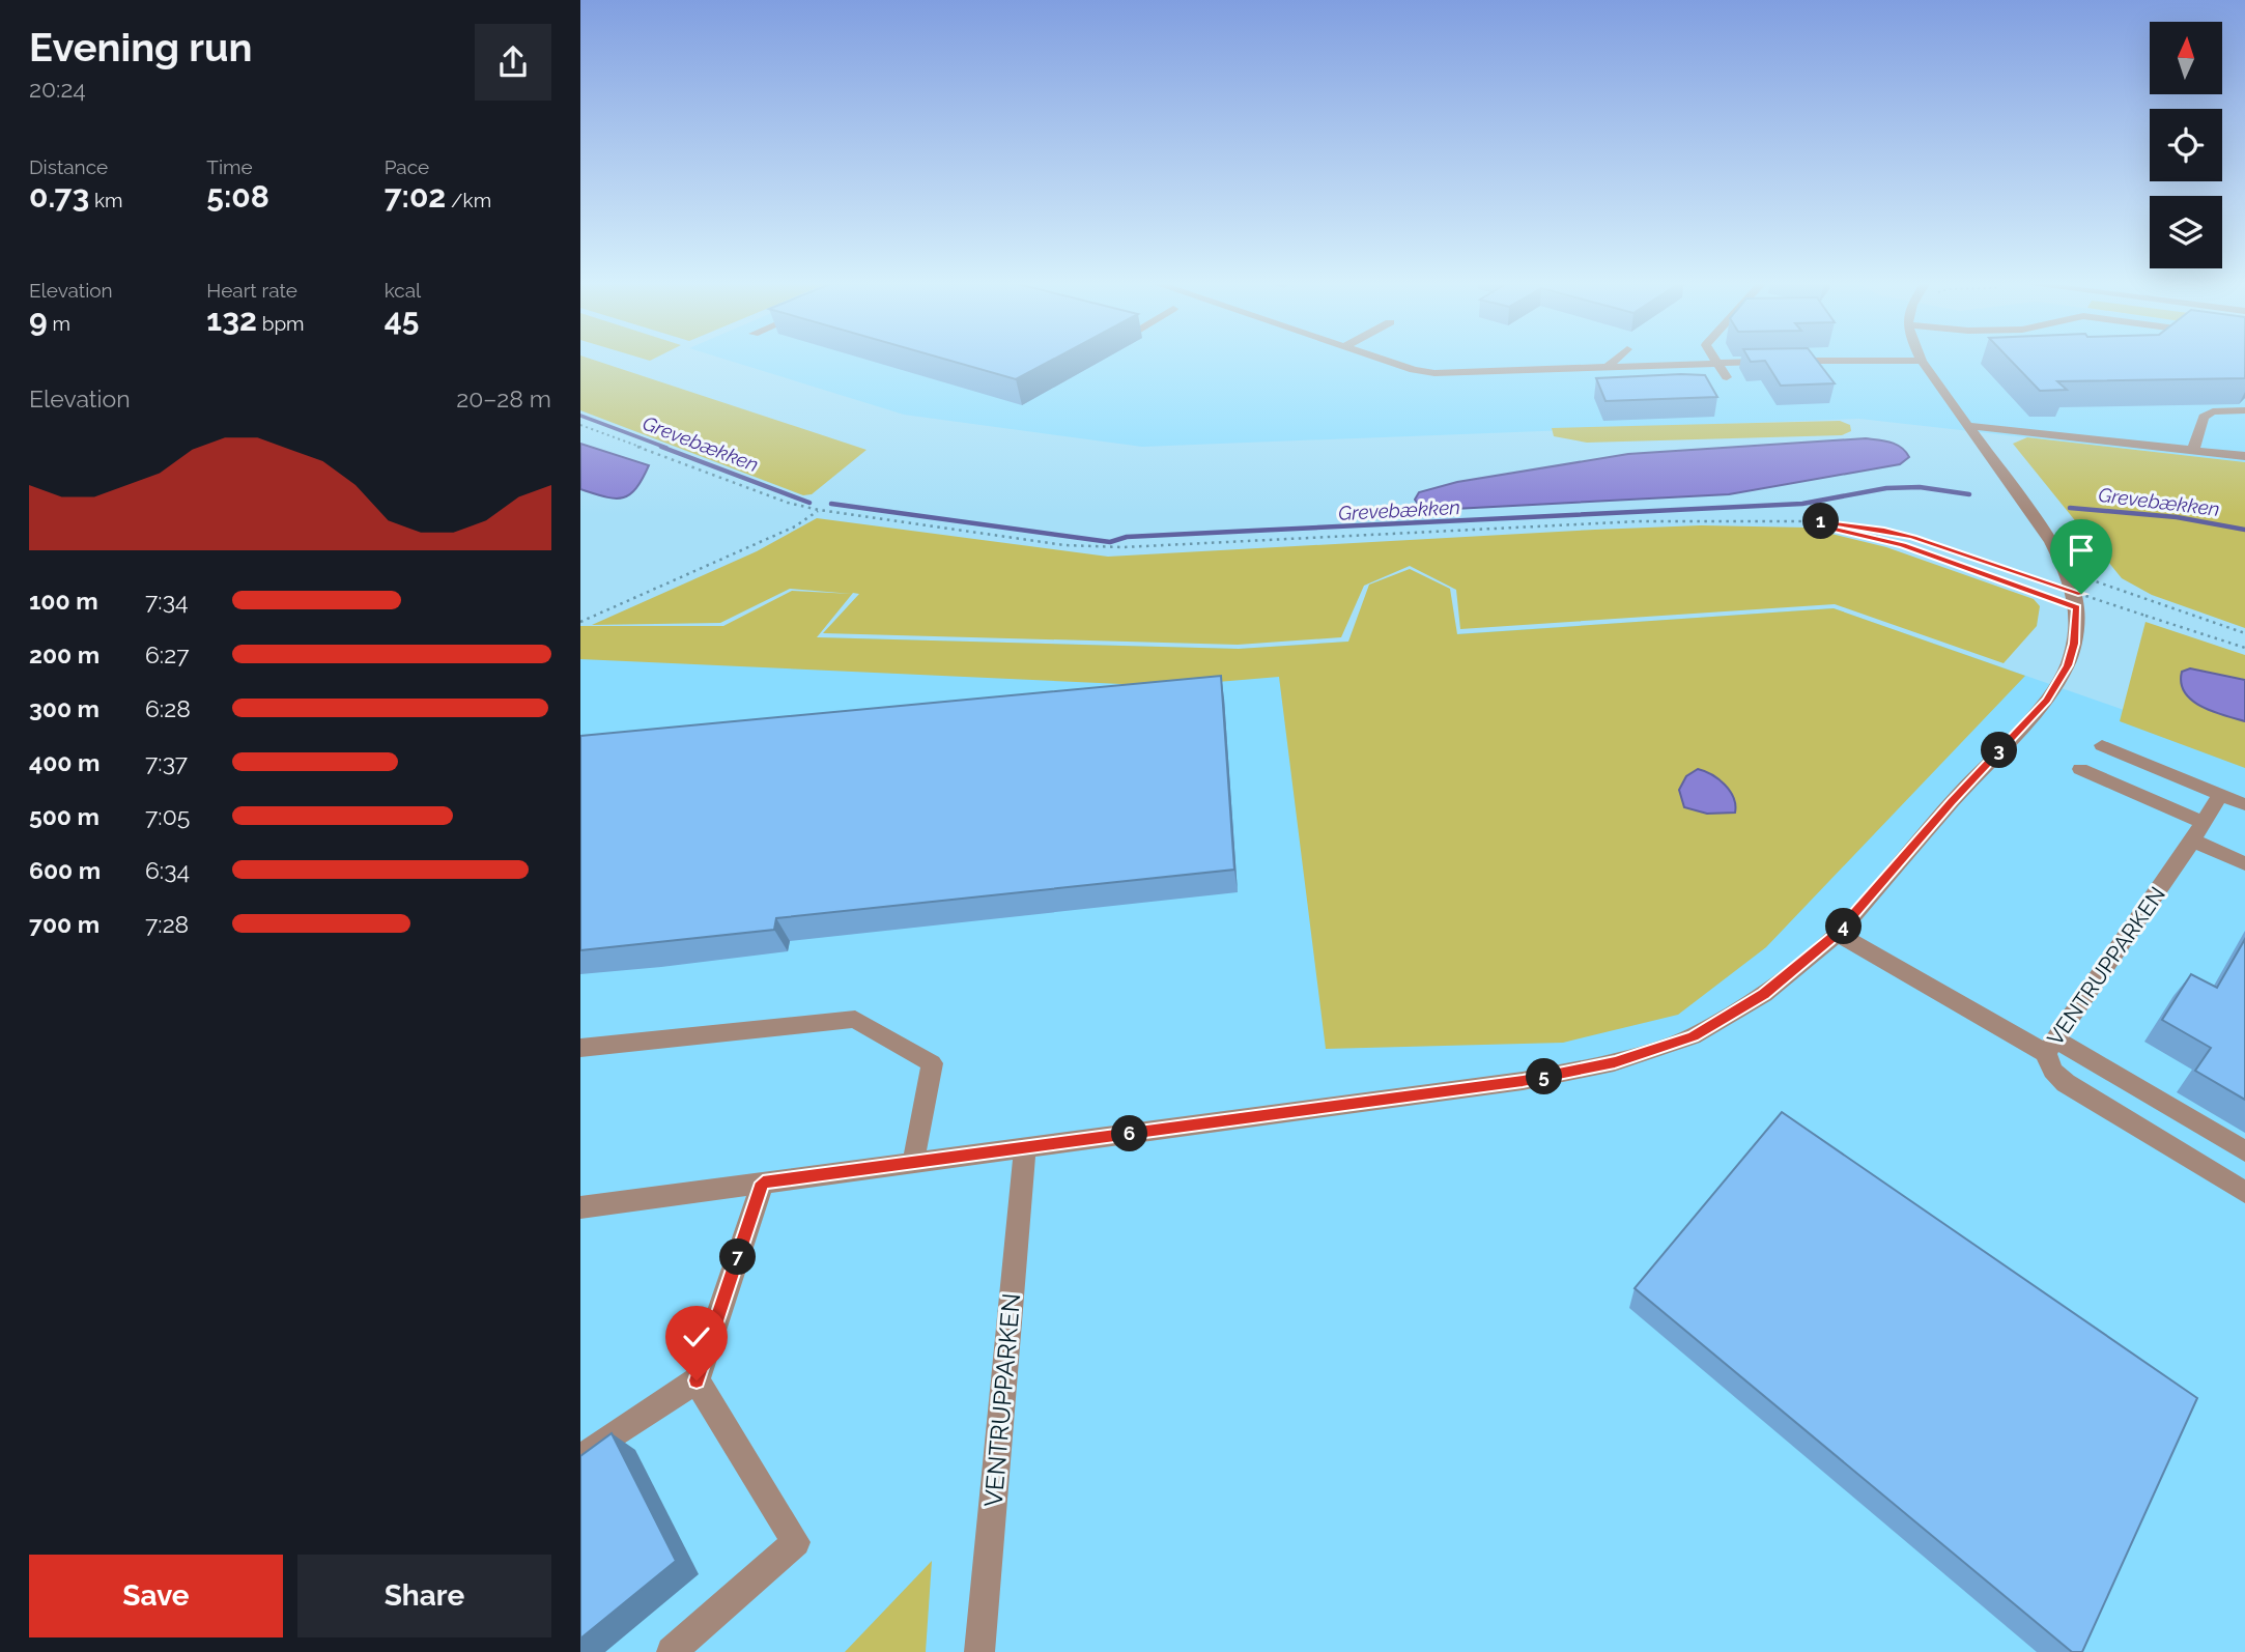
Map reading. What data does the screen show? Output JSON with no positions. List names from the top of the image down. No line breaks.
{"streets":{"street":["VENTRUPPARKEN"]},"water":["Grevebækken"],"north":"top","page":{"heading":["Evening run","20:24"],"stats":[["Distance","0.73 km"],["Time","5:08"],["Pace","7:02 /km"],["Elevation","9 m"],["Heart rate","132 bpm"],["kcal","45"]],"chart":["Elevation","20–28 m"],"pins":["1","3","4","5","6","7"],"list":[{"name":"100 m","note":"7:34"},{"name":"200 m","note":"6:27"},{"name":"300 m","note":"6:28"},{"name":"400 m","note":"7:37"},{"name":"500 m","note":"7:05"},{"name":"600 m","note":"6:34"},{"name":"700 m","note":"7:28"}],"buttons":["Save","Share"]}}
